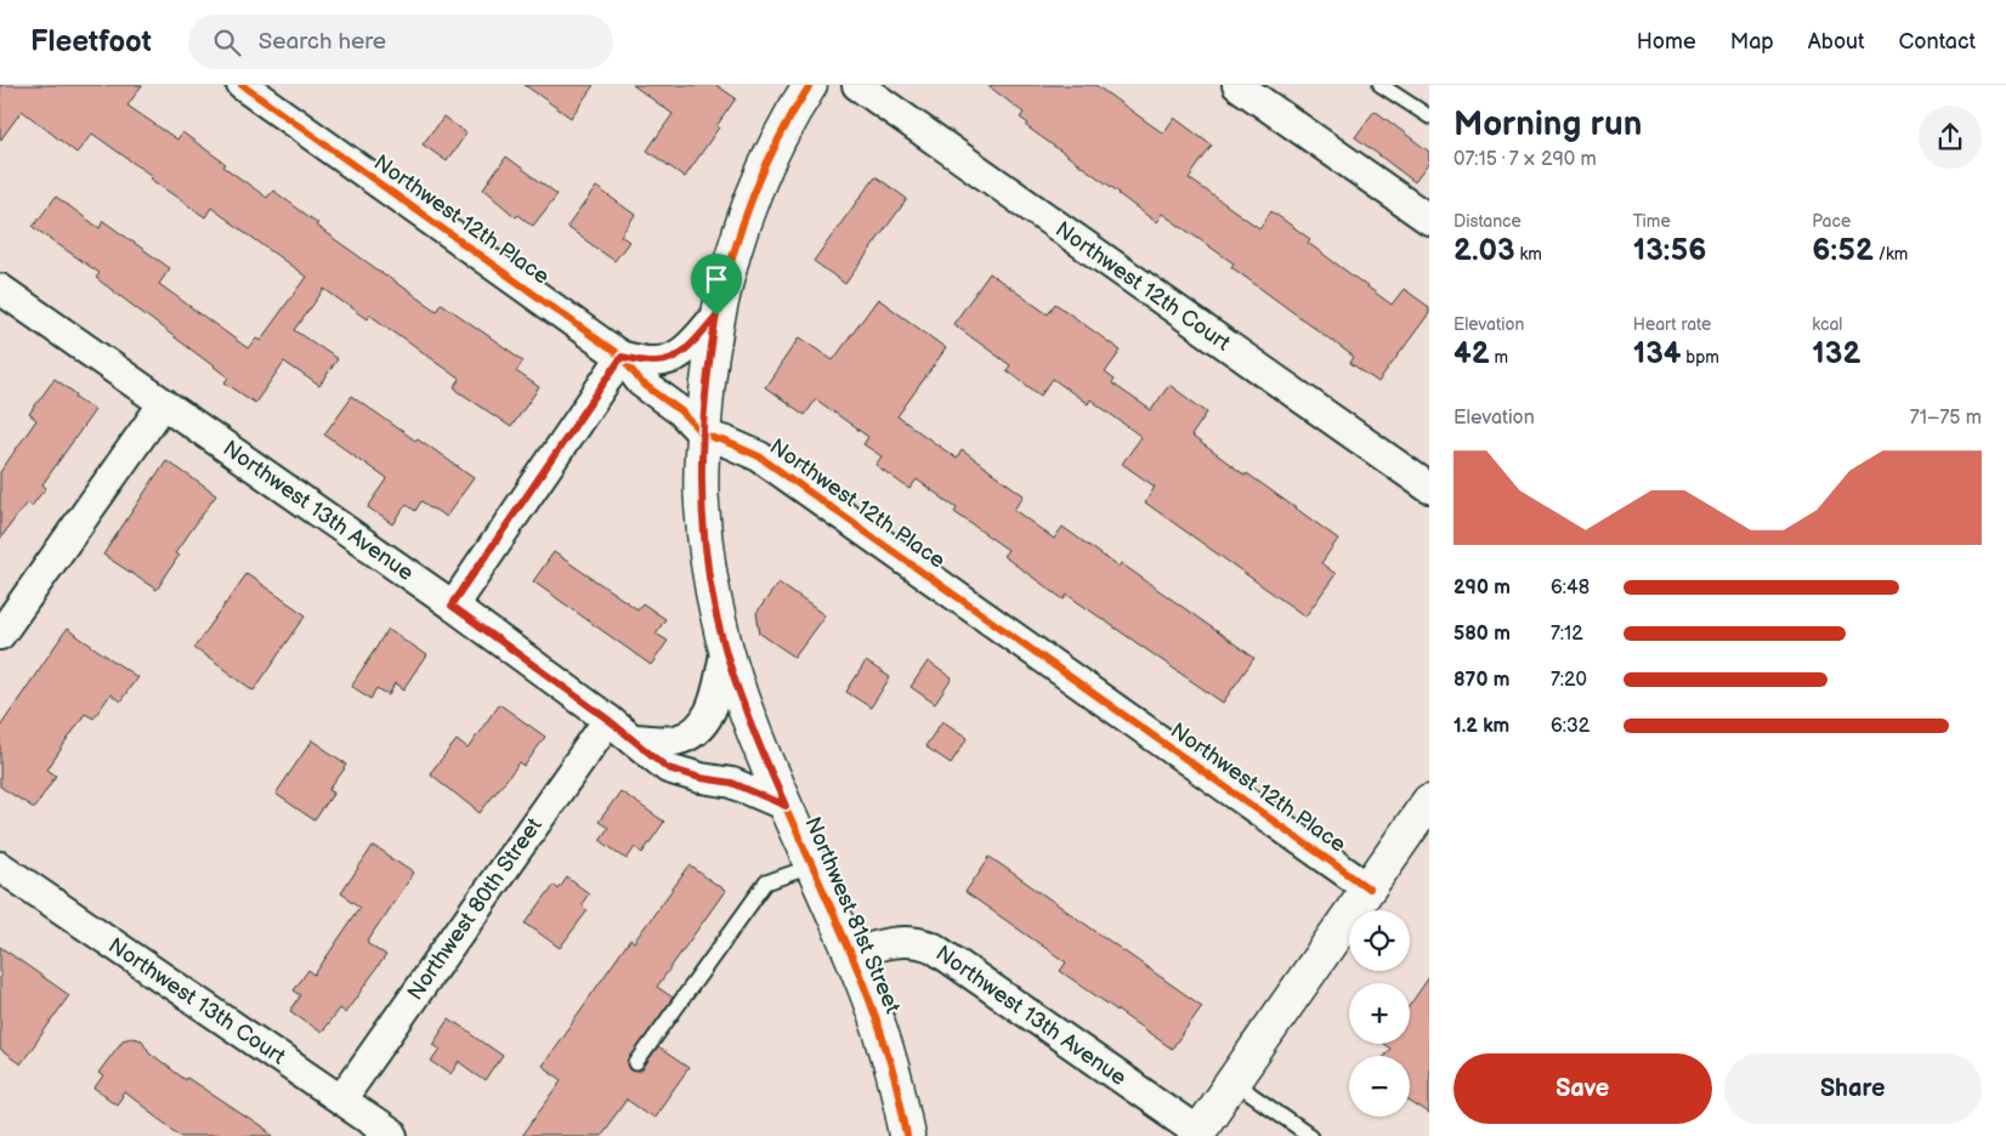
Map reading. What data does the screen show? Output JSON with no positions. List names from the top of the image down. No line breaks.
{"streets":{"main road":["Northwest 81st Street"],"street":["Northwest 12th Place","Northwest 12th Court","Northwest 13th Avenue","Northwest 80th Street","Northwest 13th Court"]},"crossings":[["Northwest 12th Place","Northwest 81st Street"],["Northwest 13th Avenue","Northwest 80th Street"],["Northwest 13th Avenue","Northwest 81st Street"],["Northwest 80th Street","Northwest 13th Court"]],"page":{"header":"Fleetfoot","search":"Search here","nav":["Home","Map","About","Contact"],"heading":["Morning run","07:15 · 7 × 290 m"],"stats":[["Distance","2.03 km"],["Time","13:56"],["Pace","6:52 /km"],["Elevation","42 m"],["Heart rate","134 bpm"],["kcal","132"]],"chart":["Elevation","71–75 m"],"list":[{"name":"290 m","note":"6:48"},{"name":"580 m","note":"7:12"},{"name":"870 m","note":"7:20"},{"name":"1.2 km","note":"6:32"}],"map_buttons":["+","−"],"buttons":["Save","Share"]}}
